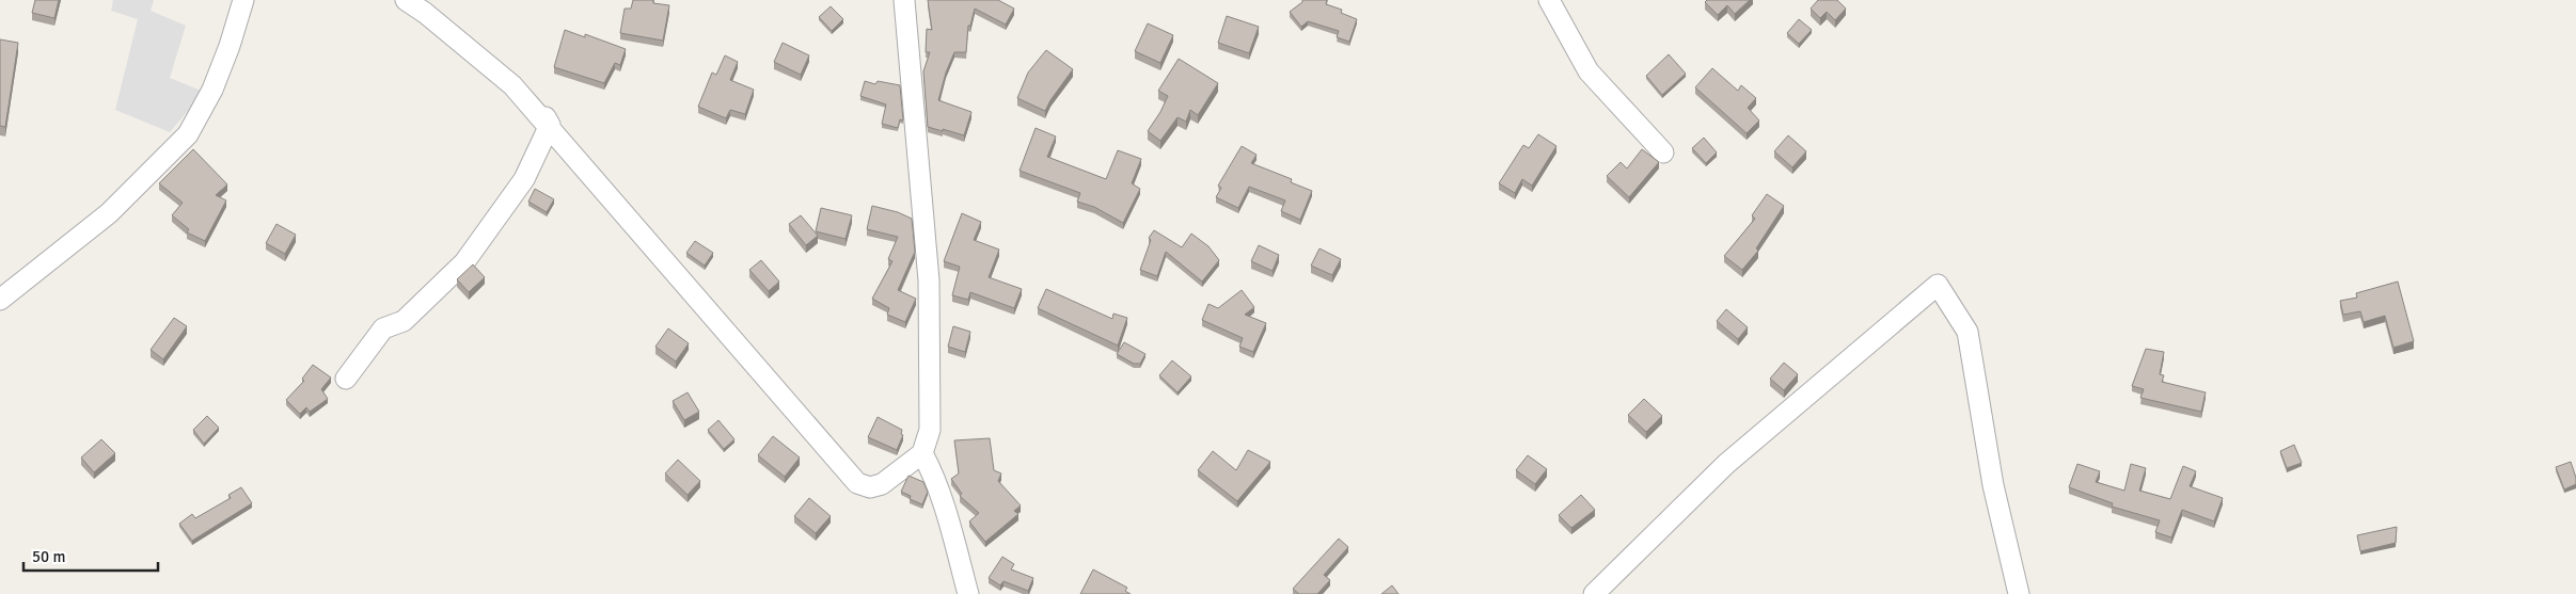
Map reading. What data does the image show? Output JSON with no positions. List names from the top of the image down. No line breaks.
{"scale_bar":"50 m"}
